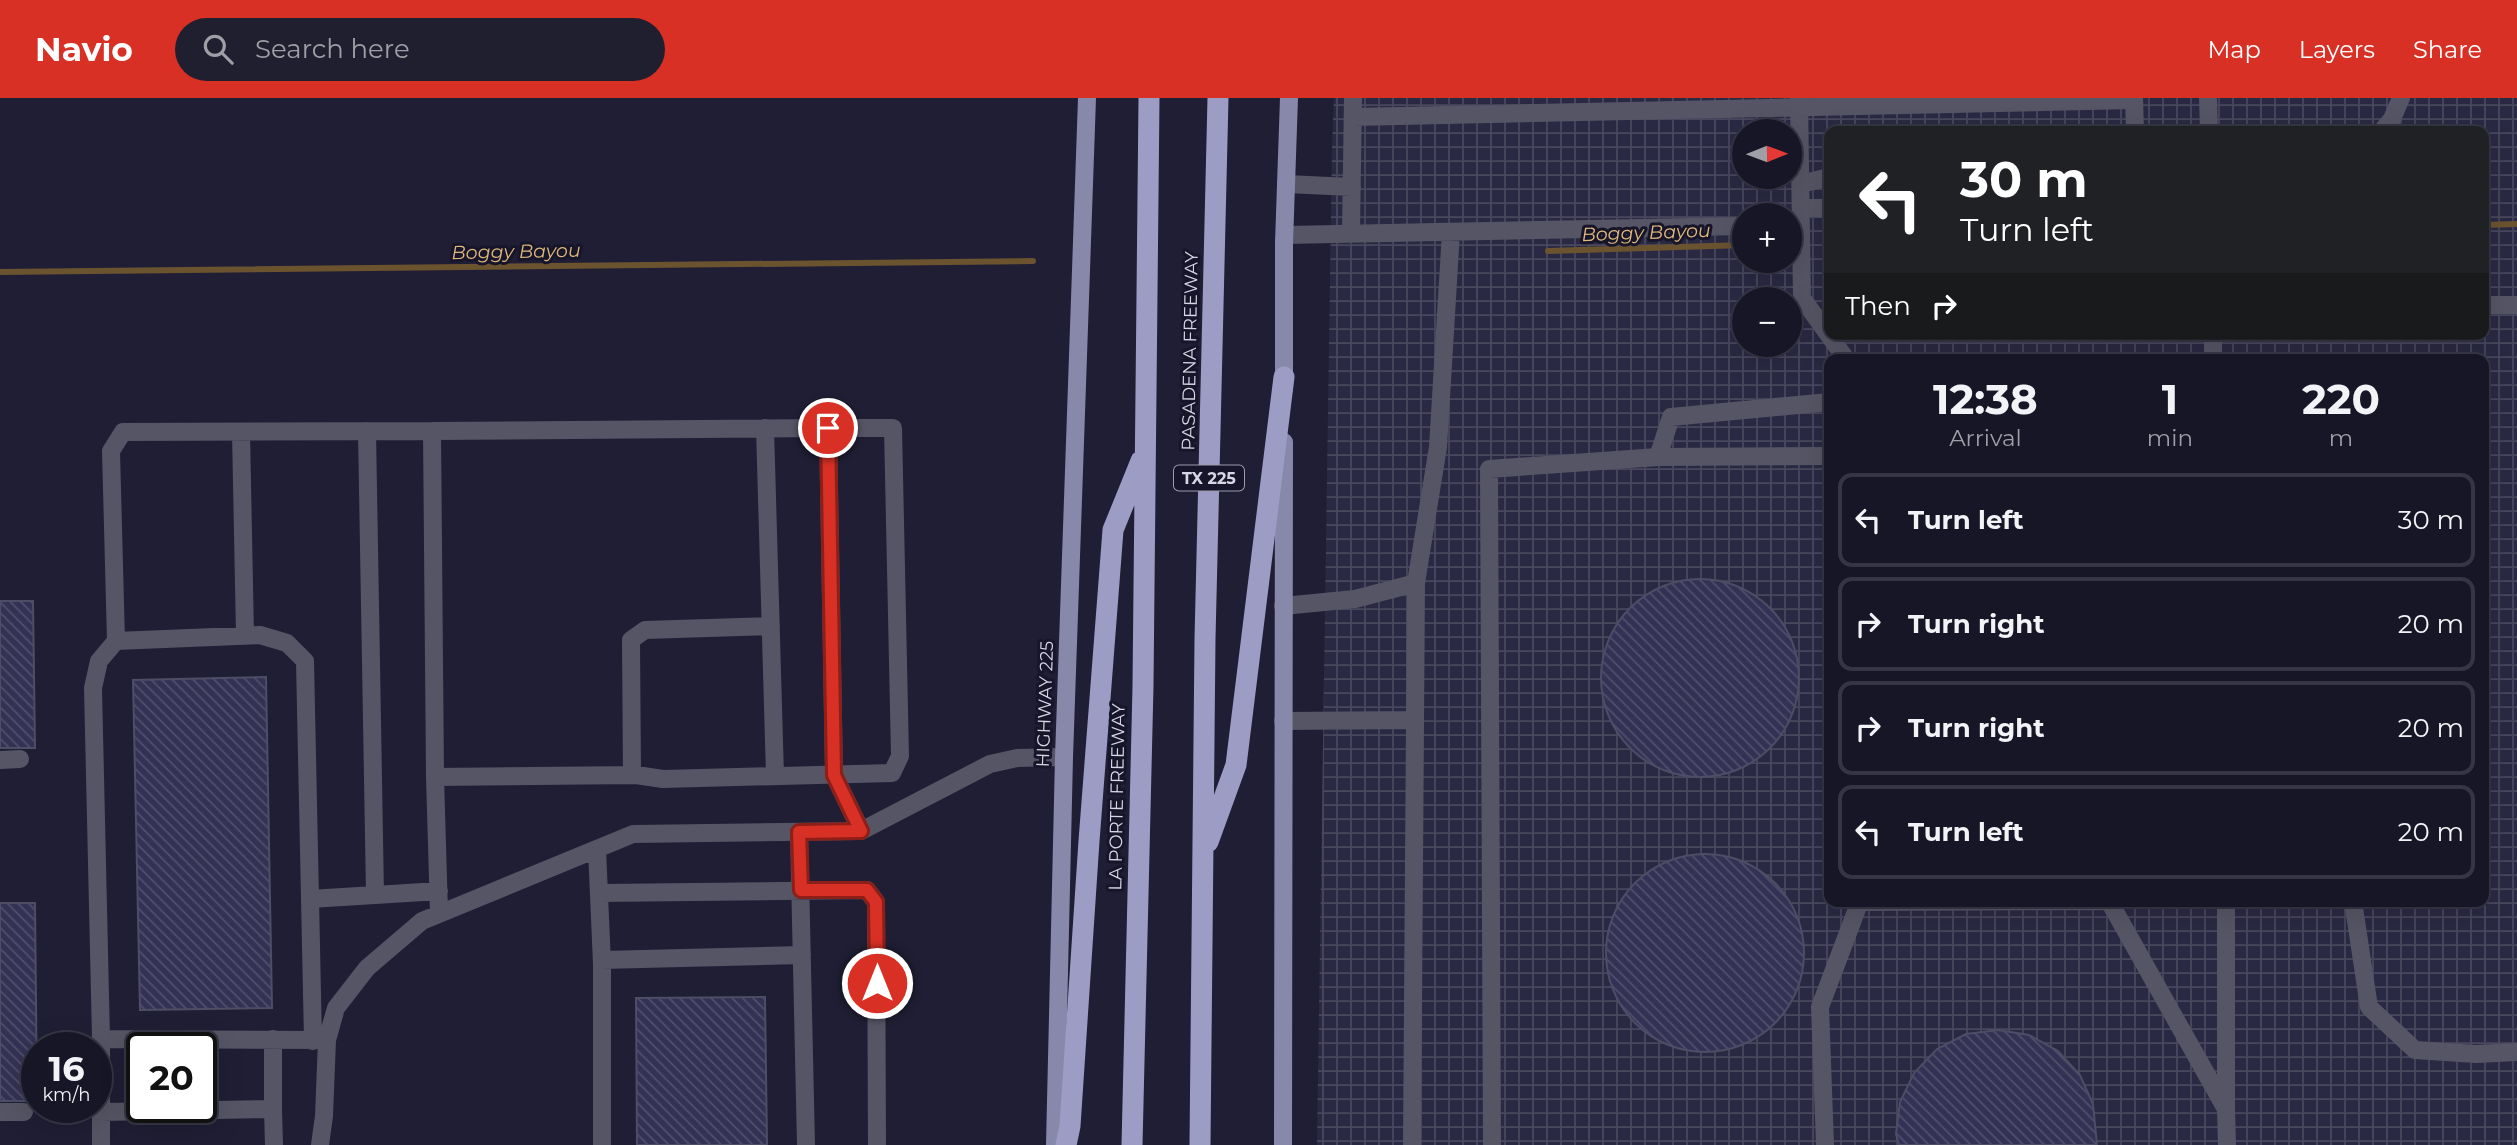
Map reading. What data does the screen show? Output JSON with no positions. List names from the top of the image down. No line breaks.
{"streets":{"highway":["PASADENA FREEWAY","TX 225","LA PORTE FREEWAY"],"main road":["HIGHWAY 225"]},"crossings":[["PASADENA FREEWAY","TX 225"]],"water":["Boggy Bayou"],"north":"right","page":{"header":"Navio","search":"Search here","nav":["Map","Layers","Share"],"map_buttons":["+","−"],"turn":["30 m","Turn left"],"then":"Then","eta":["12:38","Arrival","1","min","220","m"],"list":[{"name":"Turn left","value":"30 m"},{"name":"Turn right","value":"20 m"},{"name":"Turn right","value":"20 m"},{"name":"Turn left","value":"20 m"}],"speed":"16 km/h","limit":"20"}}
